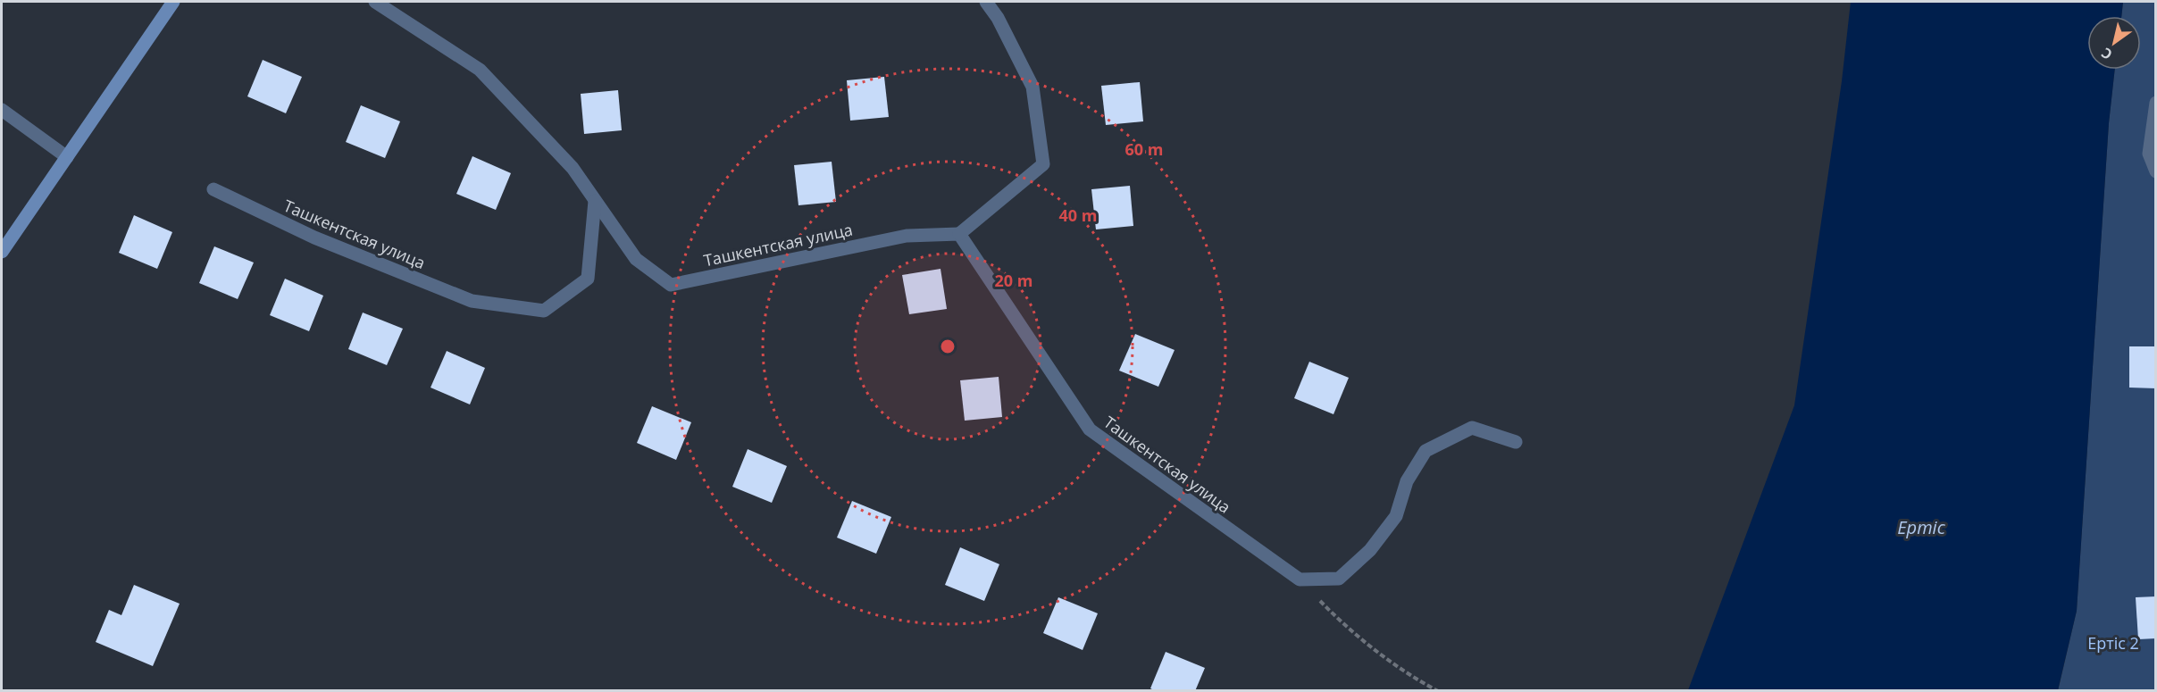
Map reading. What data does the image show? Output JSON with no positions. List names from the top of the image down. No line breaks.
{"streets":{"street":["Ташкентская улица"]},"water":["Ертіс"],"parks":["Ертіс 2"],"north":"bottom left","rings":["60 m","40 m","20 m"]}
